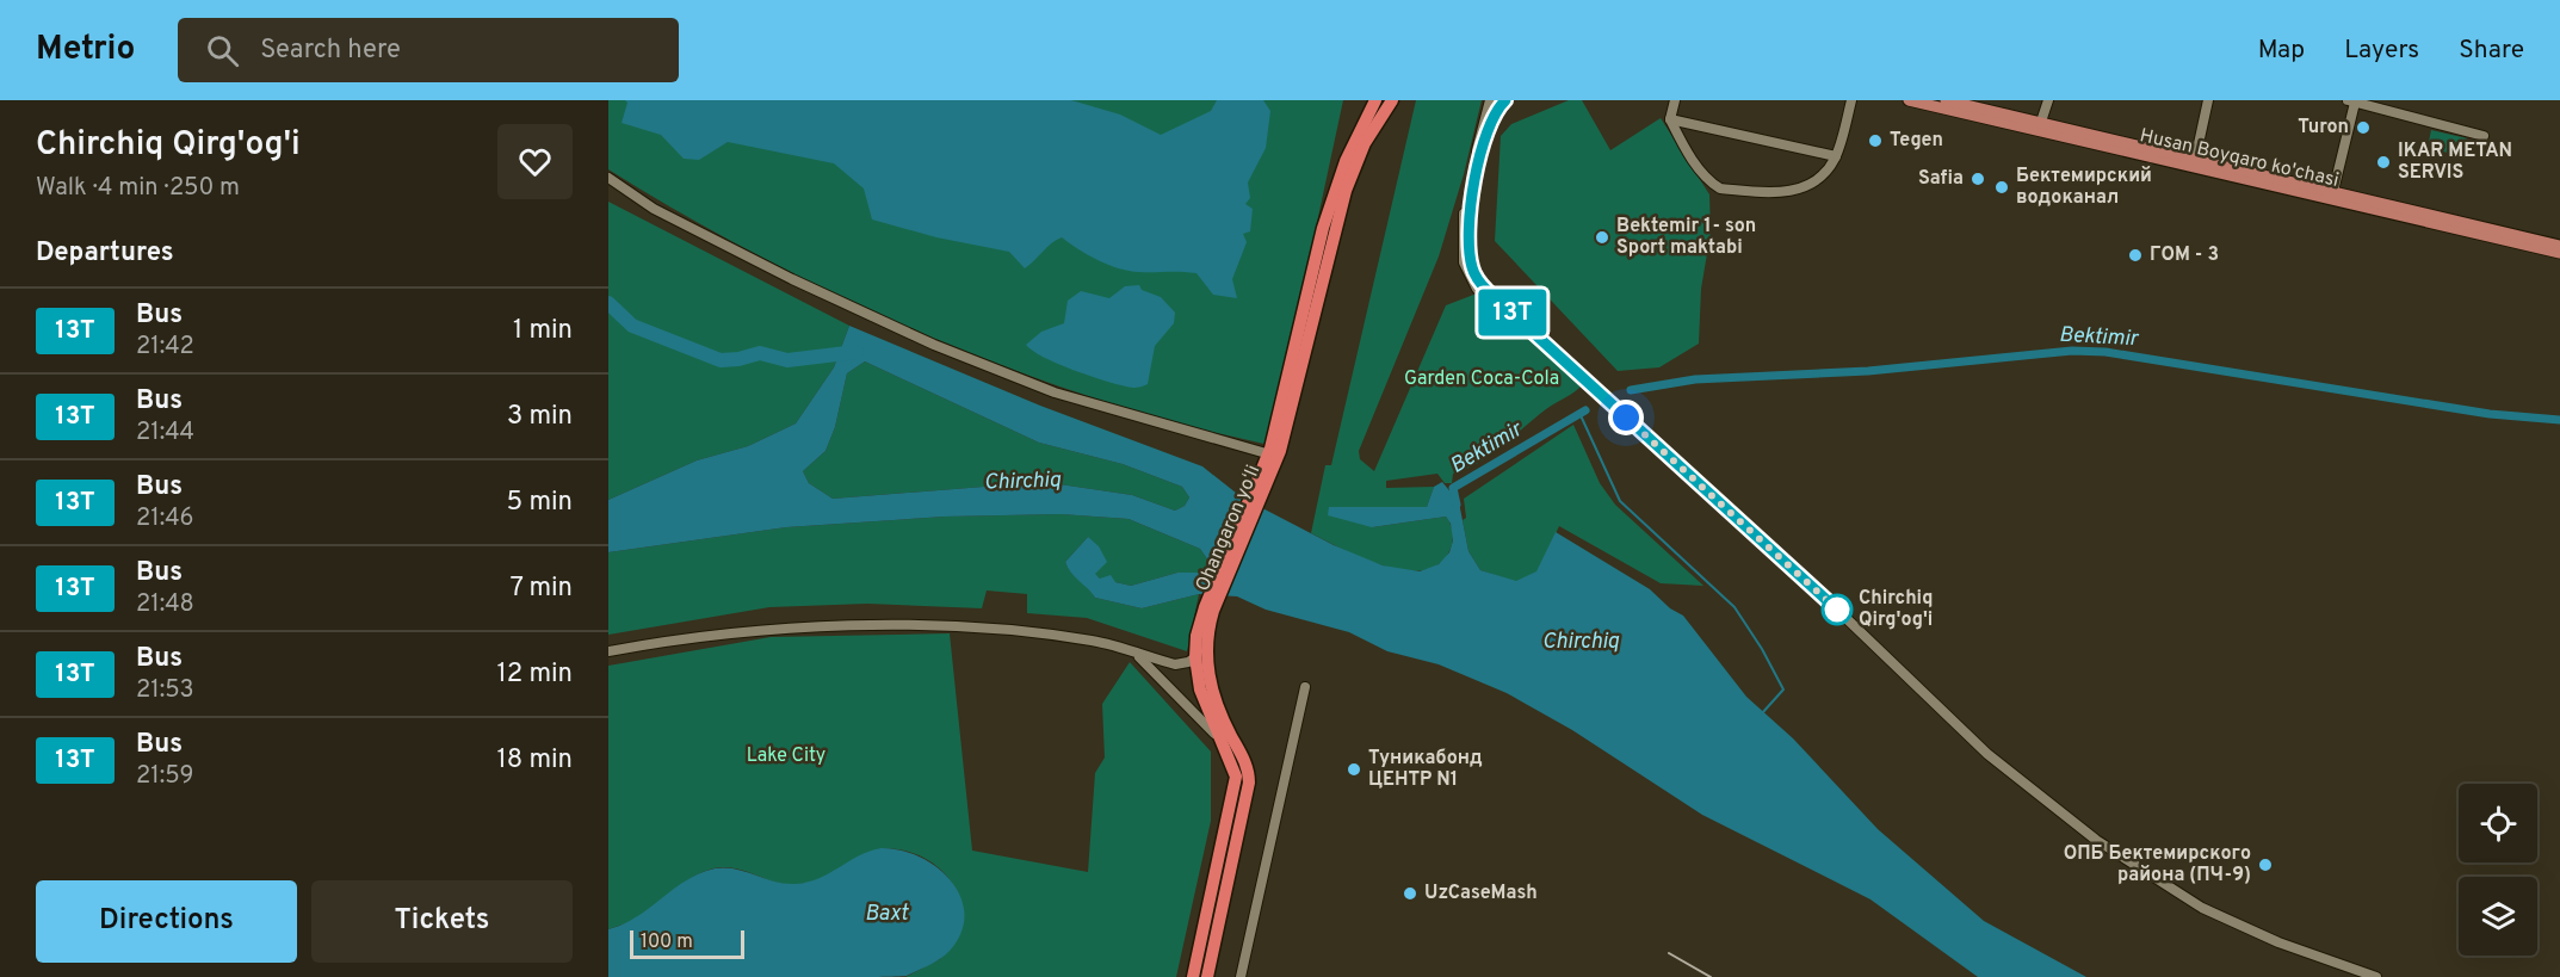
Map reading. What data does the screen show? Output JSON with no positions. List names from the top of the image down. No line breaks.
{"streets":{"highway":["Ohangaron yoʻli"],"main road":["Husan Boyqaro ko'chasi"]},"water":["Bektimir","Chirchiq","Baхt"],"parks":["Garden Coca-Cola","Lake City"],"places":["Turon","Tegen","IKAR METAN SERVIS","Safia","Бектемирский водоканал","Bektemir 1- son Sport maktabi","ГОМ - 3","Chirchiq Qirg'og'i","Туникабонд ЦЕНТР N1","ОПБ Бектемирского района (ПЧ-9)","UzCaseMash"],"lines":["bus line 13Т"],"scale_bar":"100 m","page":{"header":"Metrio","search":"Search here","nav":["Map","Layers","Share"],"heading":[["Chirchiq Qirg'og'i","Walk · 4 min · 250 m"],"Departures"],"on_map":"13Т","list":[{"mark":"13Т","name":"Bus","note":"21:42","value":"1 min"},{"mark":"13Т","name":"Bus","note":"21:44","value":"3 min"},{"mark":"13Т","name":"Bus","note":"21:46","value":"5 min"},{"mark":"13Т","name":"Bus","note":"21:48","value":"7 min"},{"mark":"13Т","name":"Bus","note":"21:53","value":"12 min"},{"mark":"13Т","name":"Bus","note":"21:59","value":"18 min"}],"buttons":["Directions","Tickets"],"scale":"100 m"}}
